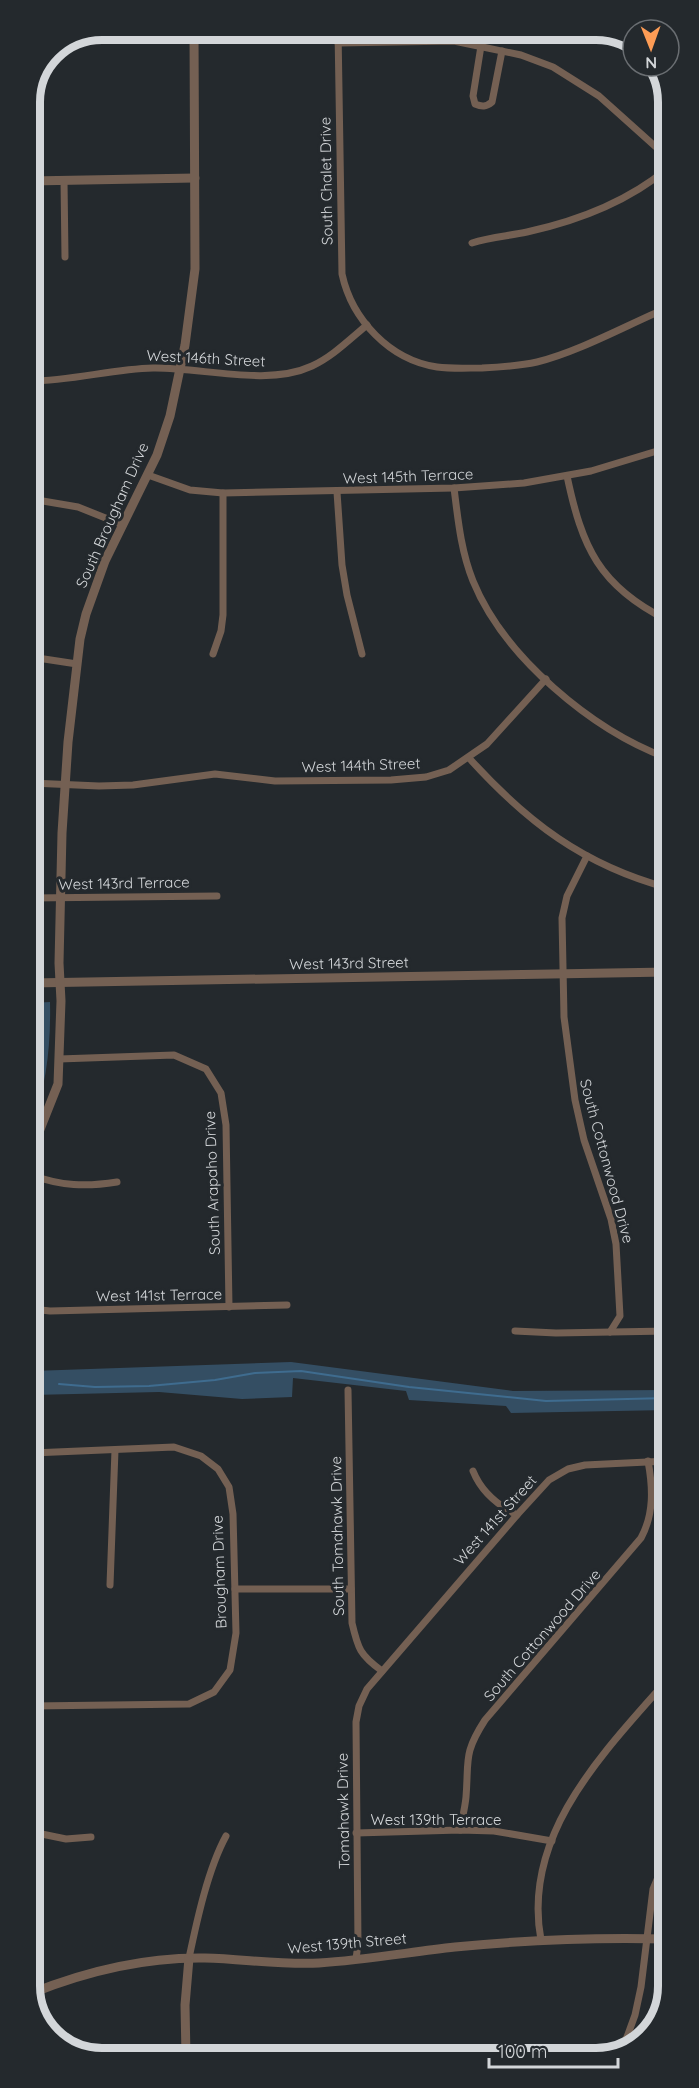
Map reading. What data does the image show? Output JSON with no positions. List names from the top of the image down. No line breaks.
{"streets":{"street":["South Chalet Drive","West 146th Street","West 145th Terrace","South Brougham Drive","West 144th Street","West 143rd Terrace","West 143rd Street","South Cottonwood Drive","South Arapaho Drive","West 141st Terrace","West 141st Street","South Tomahawk Drive","Brougham Drive","Tomahawk Drive","West 139th Terrace","West 139th Street"]},"crossings":[["South Chalet Drive","West 146th Street"],["West 146th Street","South Brougham Drive"],["West 145th Terrace","South Brougham Drive"],["South Brougham Drive","West 144th Street"],["South Brougham Drive","West 143rd Terrace"],["South Brougham Drive","West 143rd Street"],["South Brougham Drive","South Arapaho Drive"],["West 143rd Street","South Cottonwood Drive"],["South Cottonwood Drive","West 141st Street"],["South Cottonwood Drive","West 139th Terrace"],["South Arapaho Drive","West 141st Terrace"],["West 141st Street","South Tomahawk Drive"],["West 141st Street","Tomahawk Drive"],["South Tomahawk Drive","Tomahawk Drive"],["Tomahawk Drive","West 139th Terrace"],["Tomahawk Drive","West 139th Street"]],"scale_bar":"100 m","north":"bottom"}
